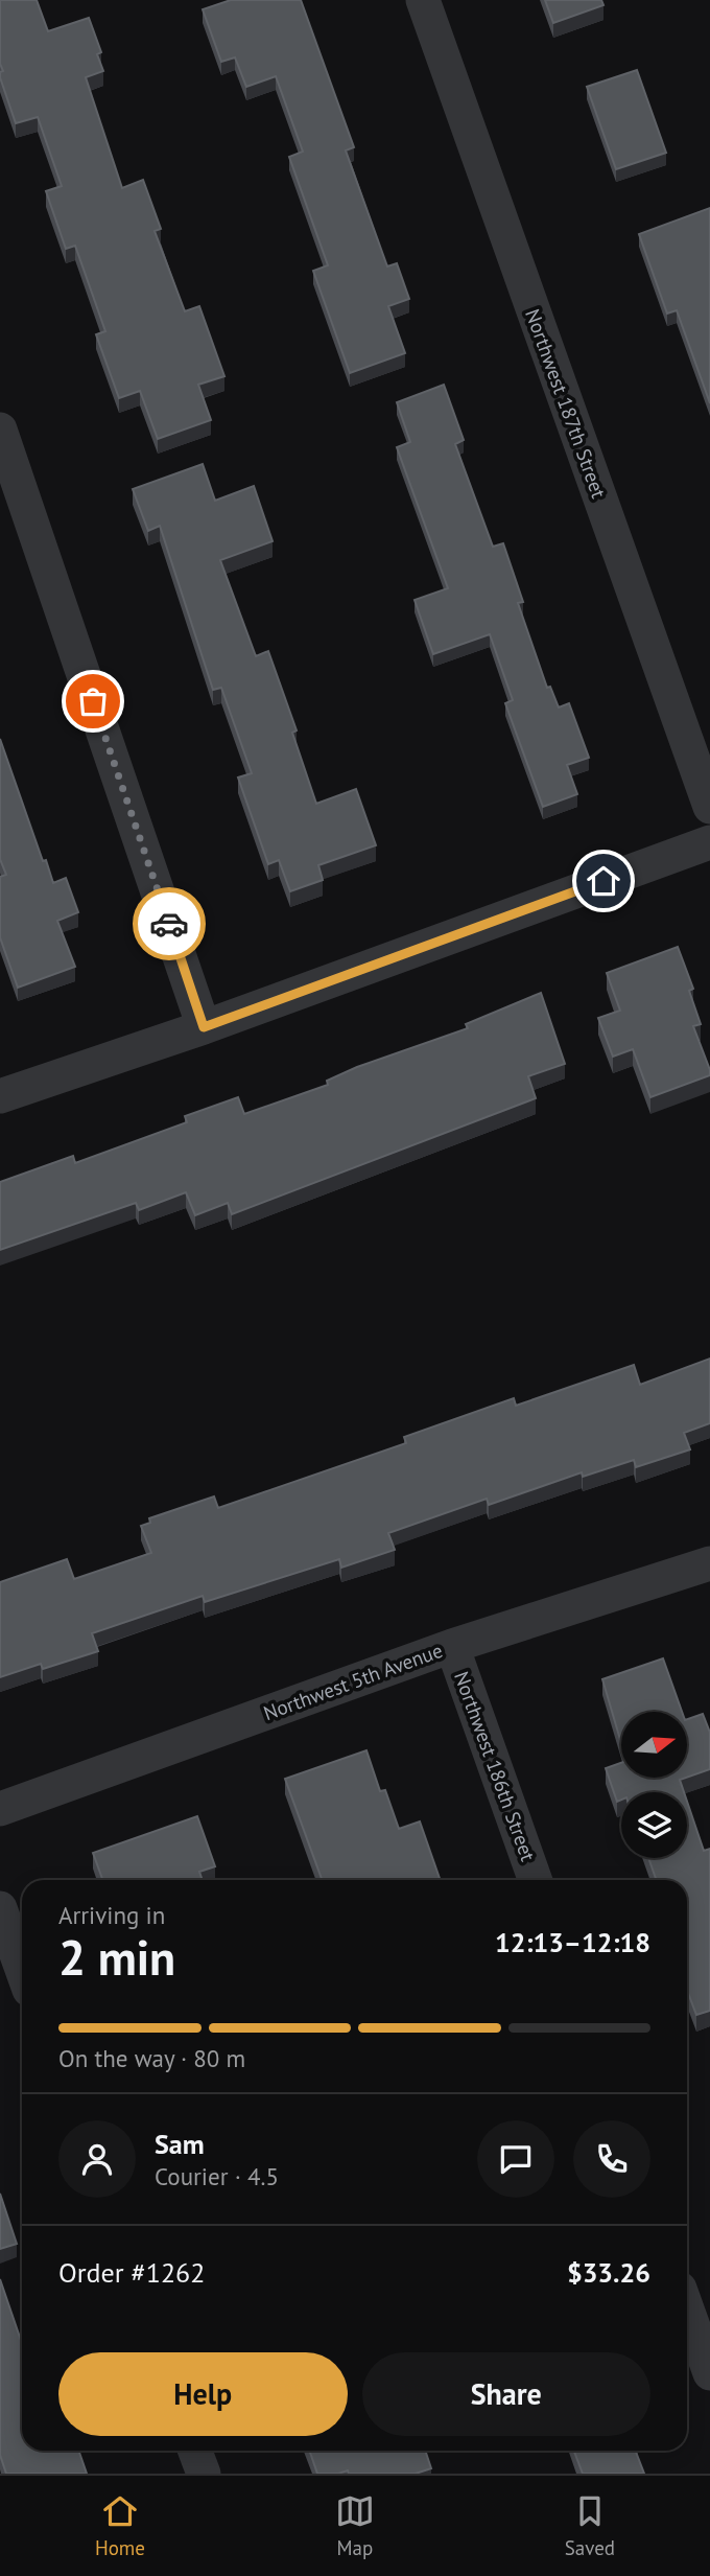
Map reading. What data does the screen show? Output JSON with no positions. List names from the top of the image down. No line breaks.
{"streets":{"street":["Northwest 187th Street","Northwest 5th Avenue","Northwest 186th Street"]},"crossings":[["Northwest 5th Avenue","Northwest 186th Street"]],"north":"right","page":{"heading":["2 min","Arriving in","12:13–12:18"],"panel":["Sam","Courier · 4.5","Order #1262","$33.26"],"bar":"On the way · 80 m","buttons":["Help","Share"],"tabs":["Home","Map","Saved"]}}
